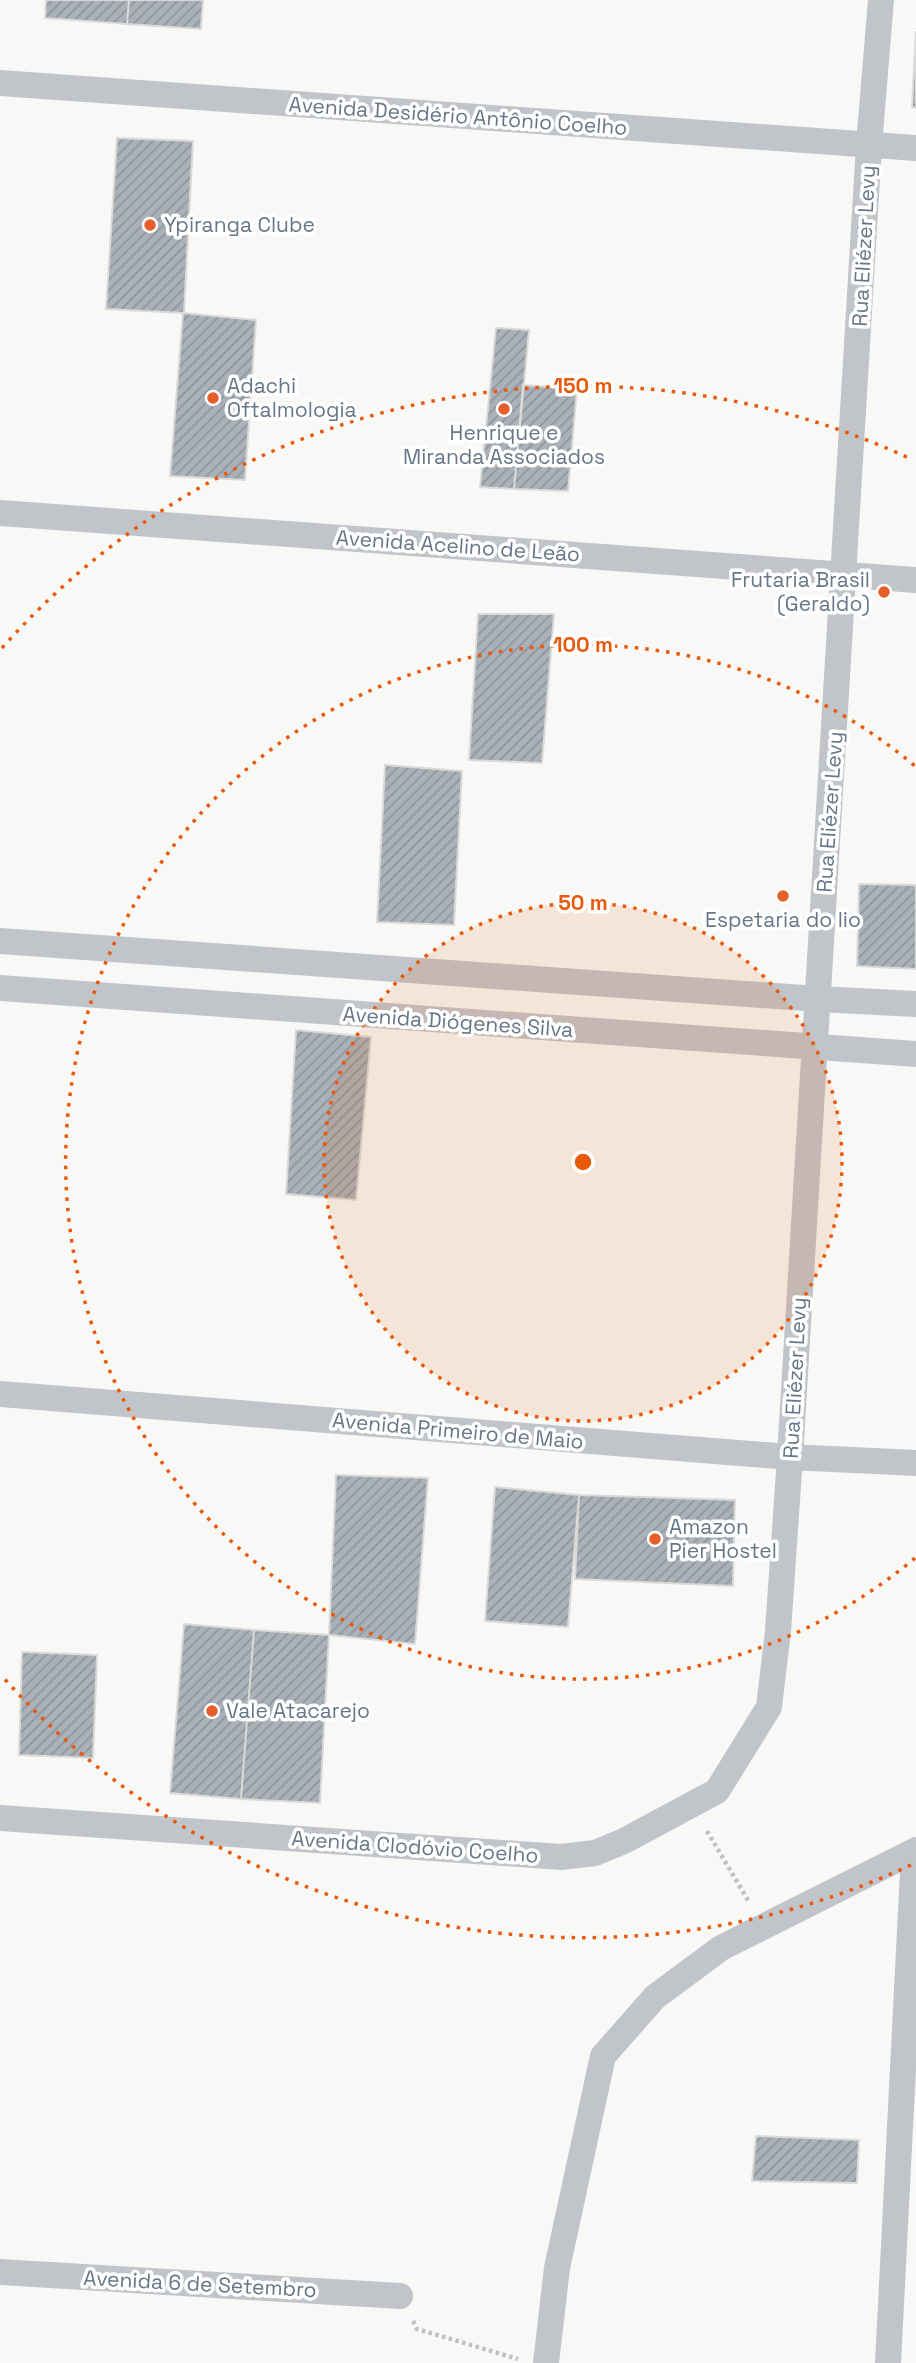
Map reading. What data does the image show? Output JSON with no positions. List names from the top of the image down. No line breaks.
{"streets":{"street":["Avenida Desidério Antônio Coelho","Rua Eliézer Levy","Avenida Acelino de Leão","Avenida Diógenes Silva","Avenida Primeiro de Maio","Avenida Clodóvio Coelho","Avenida 6 de Setembro"]},"crossings":[["Avenida Desidério Antônio Coelho","Rua Eliézer Levy"],["Rua Eliézer Levy","Avenida Acelino de Leão"],["Rua Eliézer Levy","Avenida Diógenes Silva"],["Rua Eliézer Levy","Avenida Primeiro de Maio"],["Rua Eliézer Levy","Avenida Clodóvio Coelho"]],"places":["Ypiranga Clube","Adachi Oftalmologia","Henrique e Miranda Associados","Frutaria Brasil (Geraldo)","Espetaria do lio","Amazon Pier Hostel","Vale Atacarejo"],"rings":["150 m","100 m","50 m"]}
